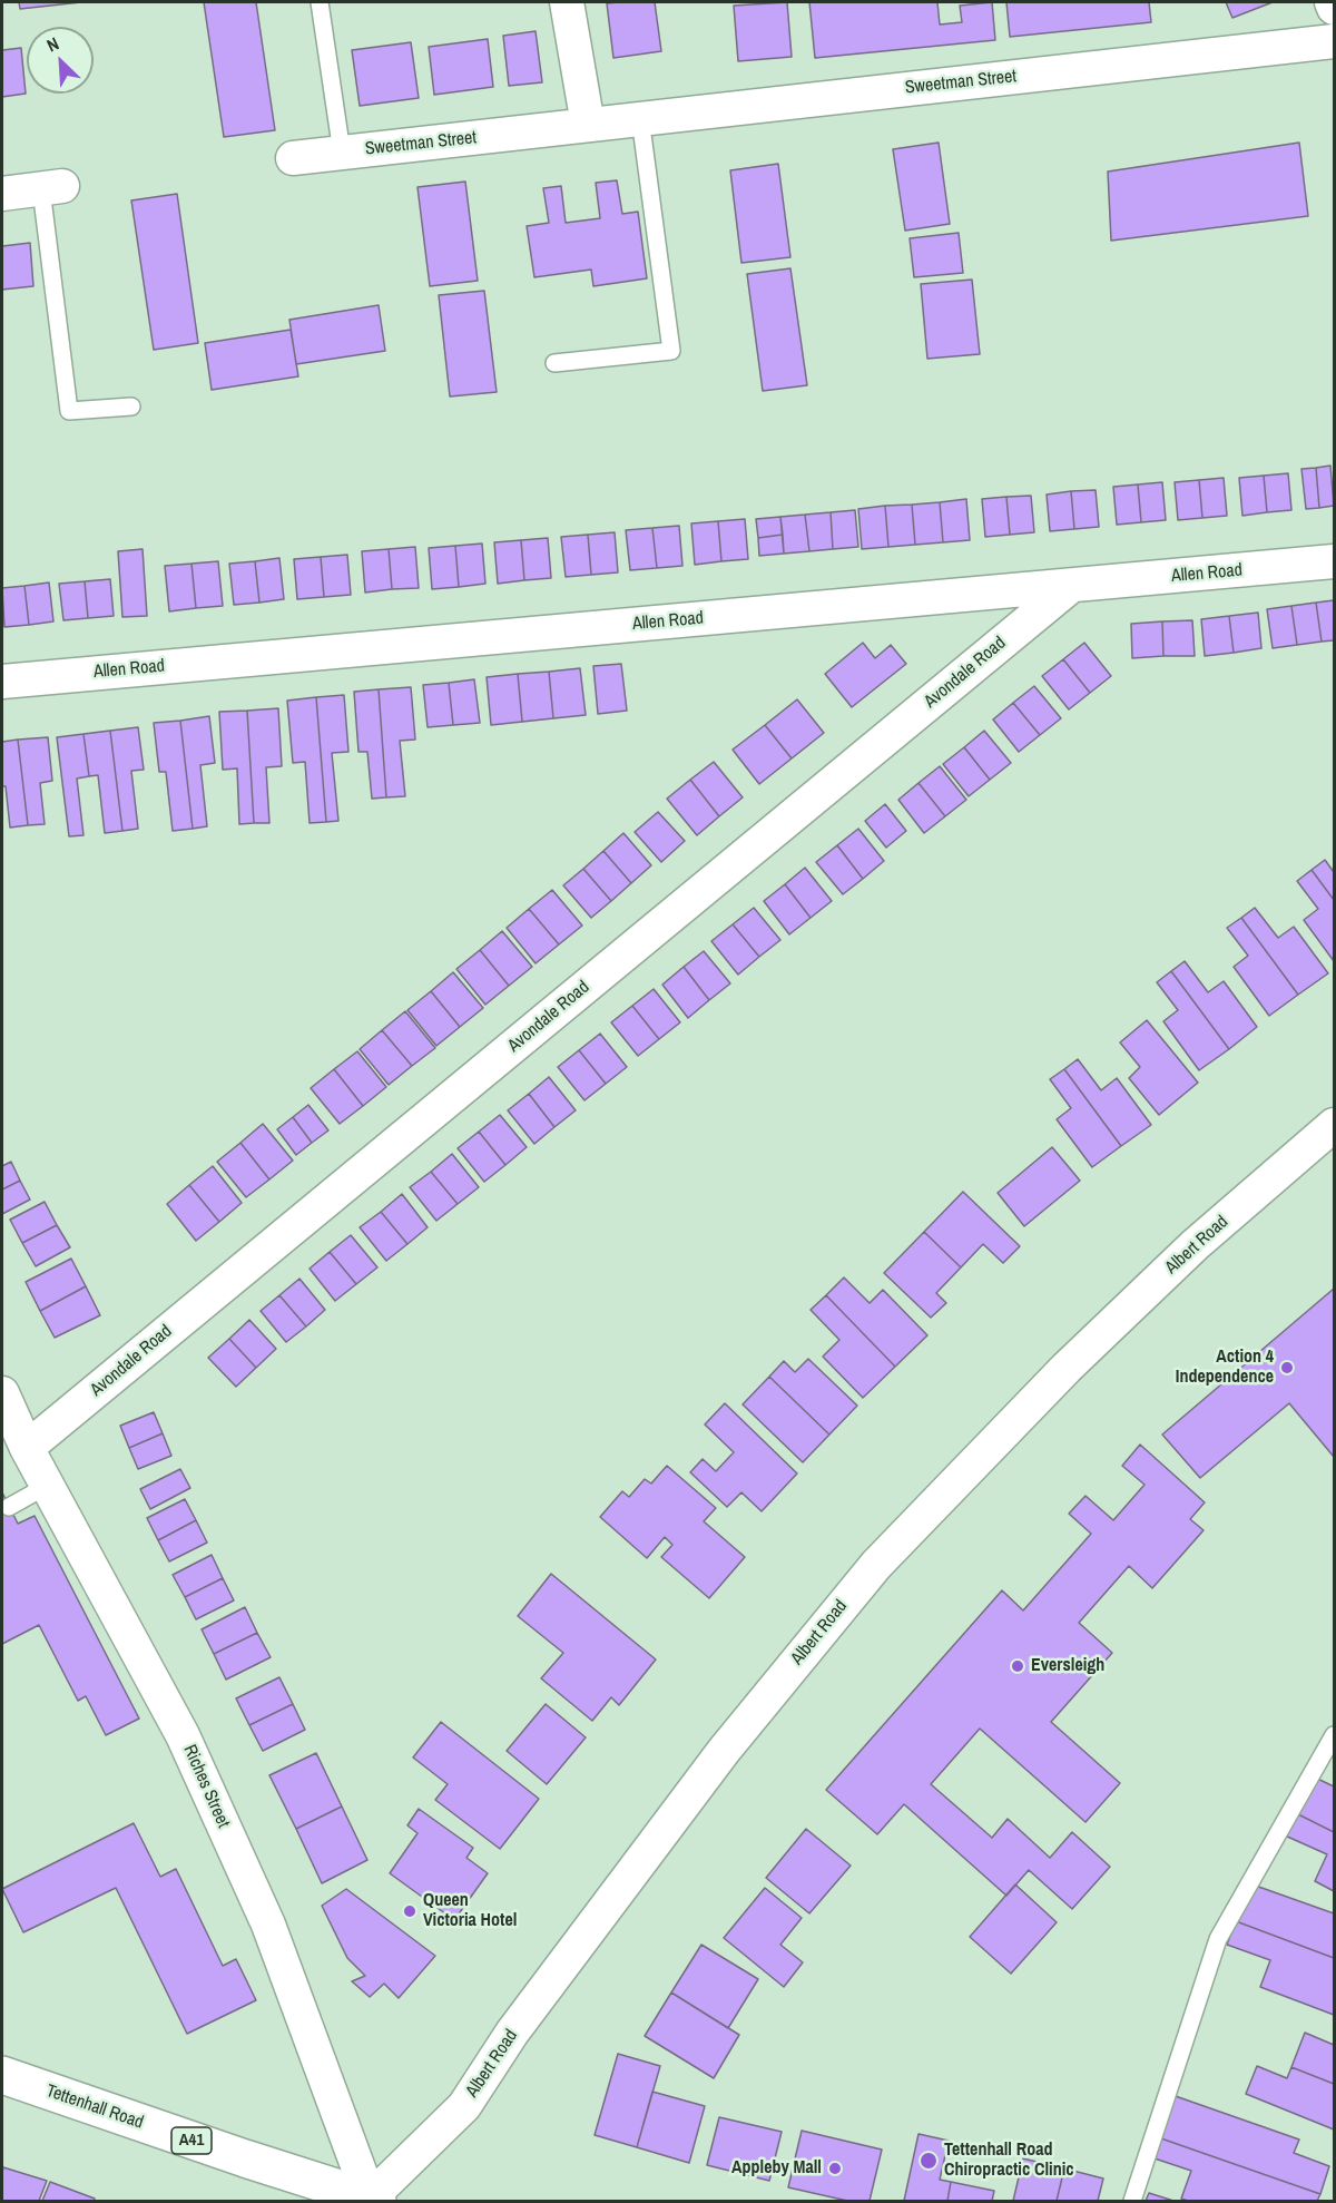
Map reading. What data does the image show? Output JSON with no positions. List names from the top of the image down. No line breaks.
{"streets":{"highway":["Tettenhall Road","A41"],"street":["Sweetman Street","Allen Road","Avondale Road","Albert Road","Riches Street"]},"crossings":[["Allen Road","Avondale Road"],["Avondale Road","Riches Street"],["Albert Road","Riches Street"],["Albert Road","Tettenhall Road"],["Riches Street","Tettenhall Road"]],"places":["Action 4 Independence","Eversleigh","Queen Victoria Hotel","Tettenhall Road Chiropractic Clinic","Appleby Mall"],"north":"top left"}
